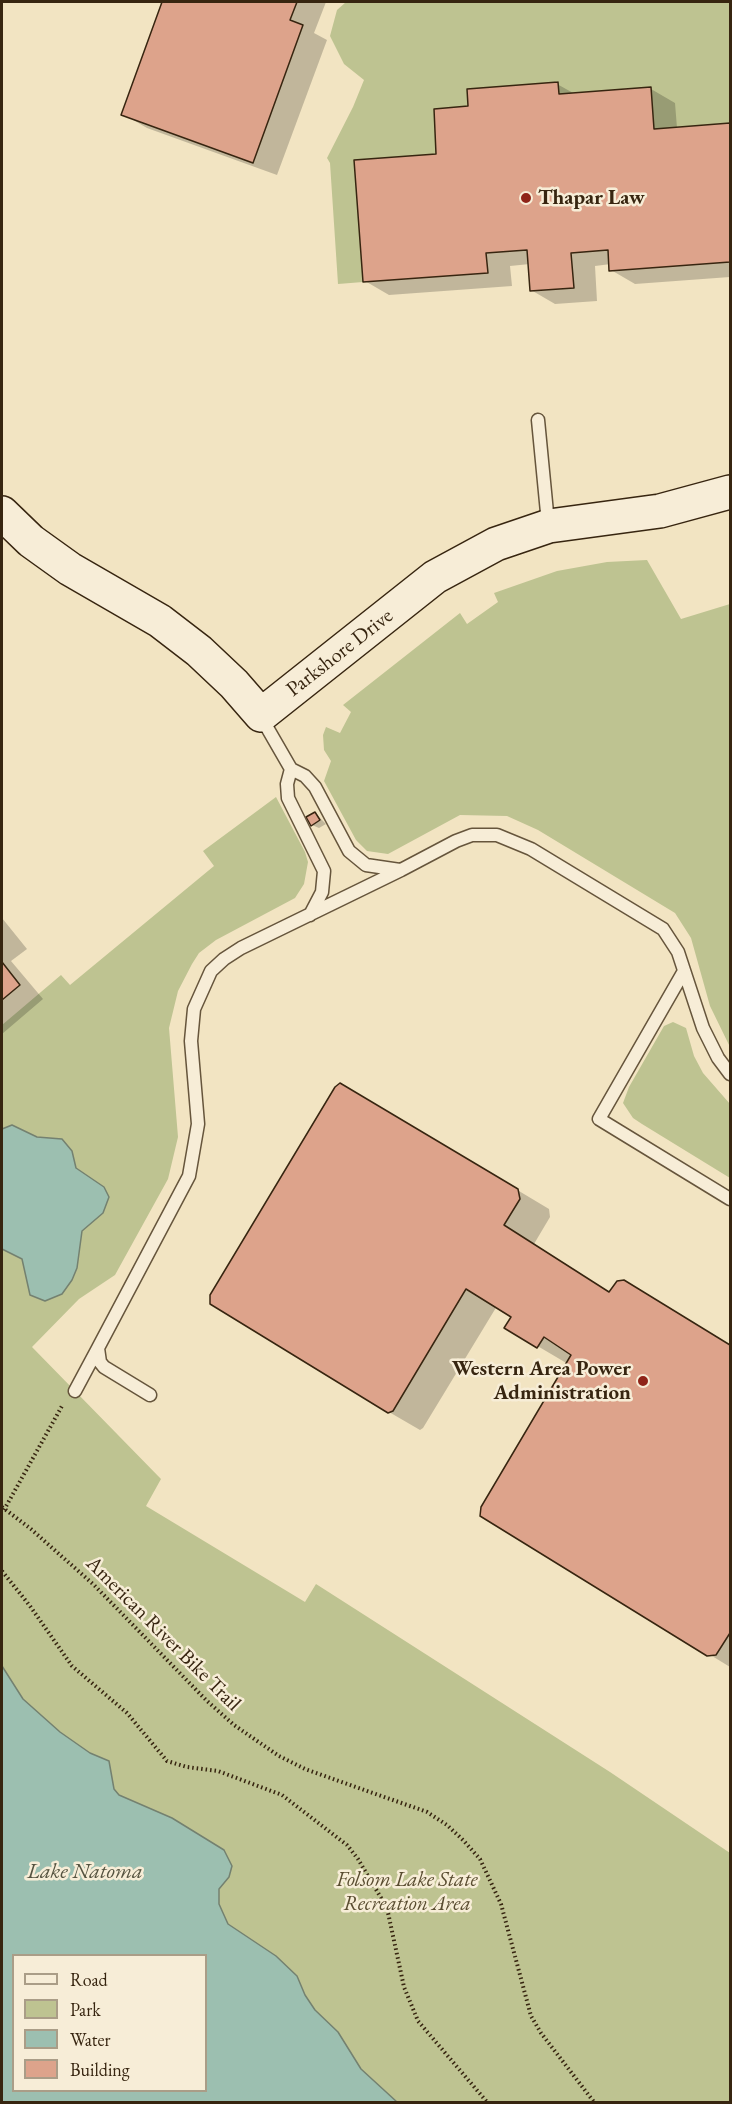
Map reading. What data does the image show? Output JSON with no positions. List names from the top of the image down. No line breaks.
{"streets":{"street":["Parkshore Drive"],"path":["American River Bike Trail"]},"water":["Lake Natoma"],"parks":["Folsom Lake State Recreation Area"],"places":["Thapar Law","Western Area Power Administration"],"legend":["Road","Park","Water","Building"]}
